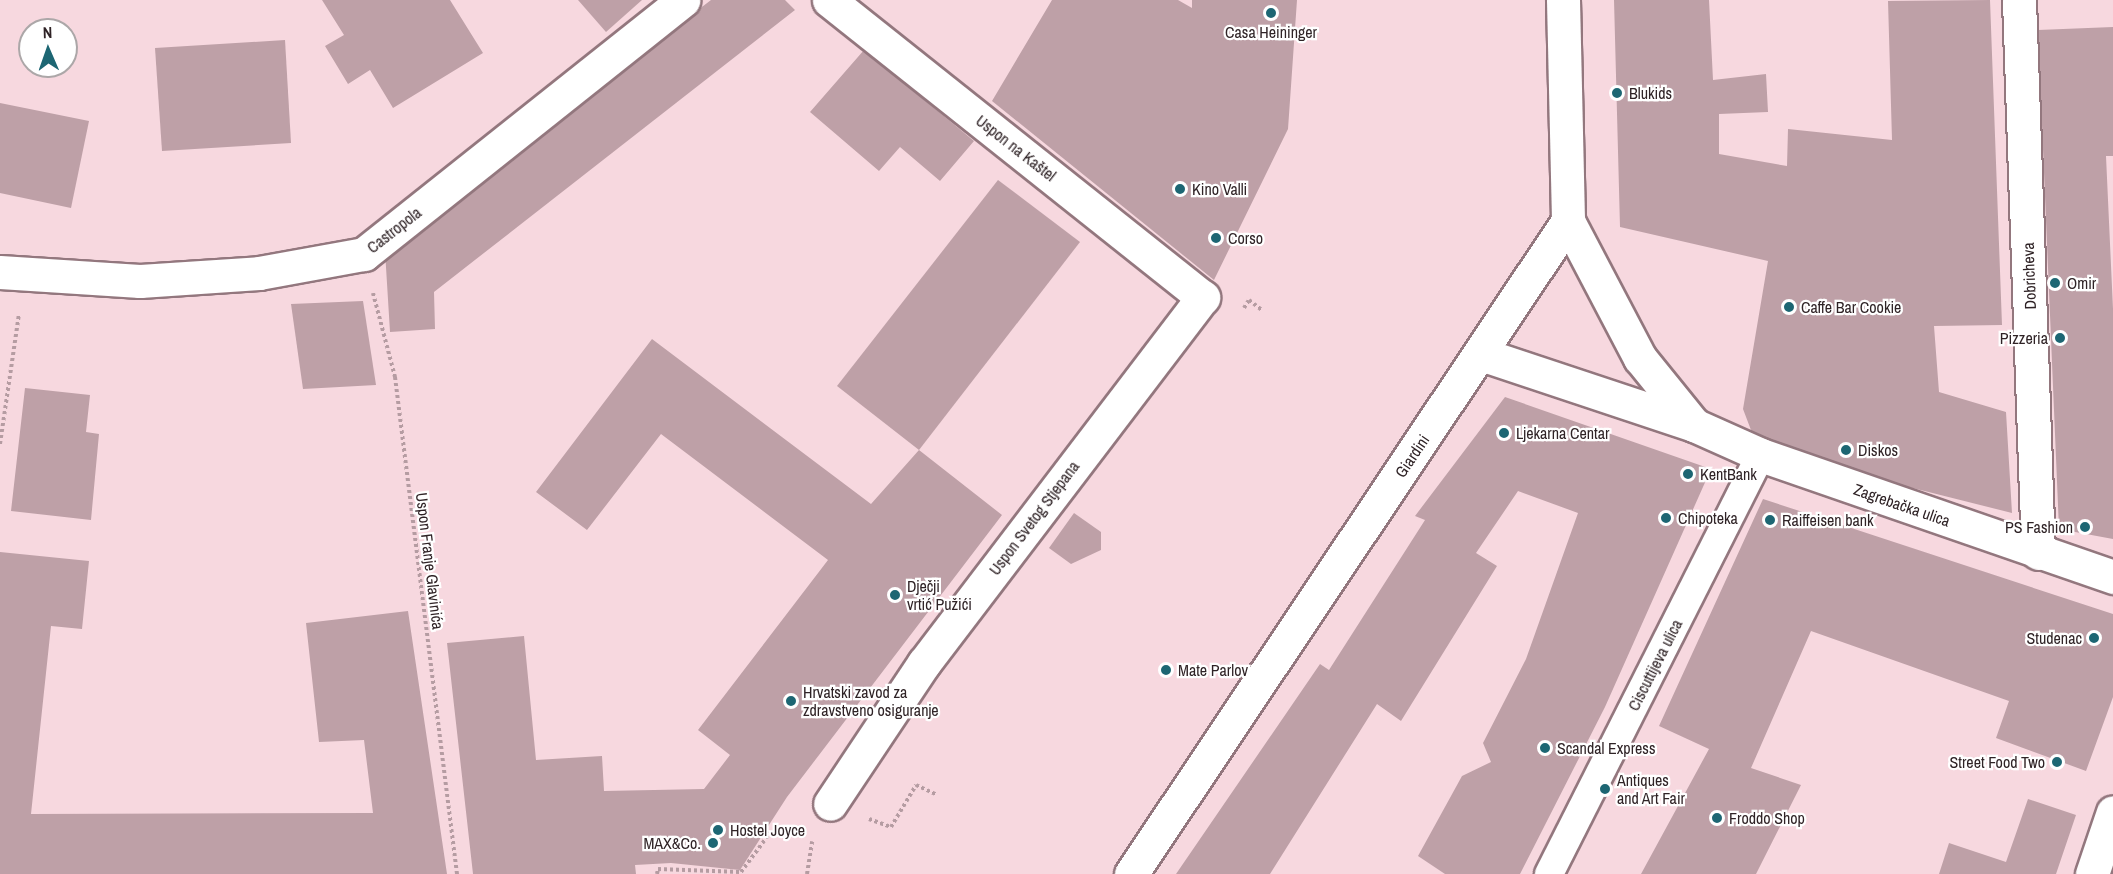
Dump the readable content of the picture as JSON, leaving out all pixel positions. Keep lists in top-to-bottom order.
{
  "streets": {
    "street": [
      "Uspon na Kaštel",
      "Castropola",
      "Dobricheva",
      "Giardini",
      "Zagrebačka ulica",
      "Uspon Svetog Stjepana",
      "Ciscuttijeva ulica"
    ],
    "path": ["Uspon Franje Glavinića"]
  },
  "crossings": [
    ["Uspon na Kaštel", "Uspon Svetog Stjepana"],
    ["Castropola", "Uspon Franje Glavinića"],
    ["Dobricheva", "Zagrebačka ulica"],
    ["Giardini", "Zagrebačka ulica"],
    ["Zagrebačka ulica", "Ciscuttijeva ulica"]
  ],
  "places": [
    "Casa Heininger",
    "Blukids",
    "Kino Valli",
    "Corso",
    "Omir",
    "Caffe Bar Cookie",
    "Pizzeria",
    "Ljekarna Centar",
    "Diskos",
    "KentBank",
    "Chipoteka",
    "Raiffeisen bank",
    "PS Fashion",
    "Dječji vrtić Pužići",
    "Studenac",
    "Mate Parlov",
    "Hrvatski zavod za zdravstveno osiguranje",
    "Scandal Express",
    "Street Food Two",
    "Antiques and Art Fair",
    "Froddo Shop",
    "Hostel Joyce",
    "MAX&Co."
  ],
  "north": "top"
}
